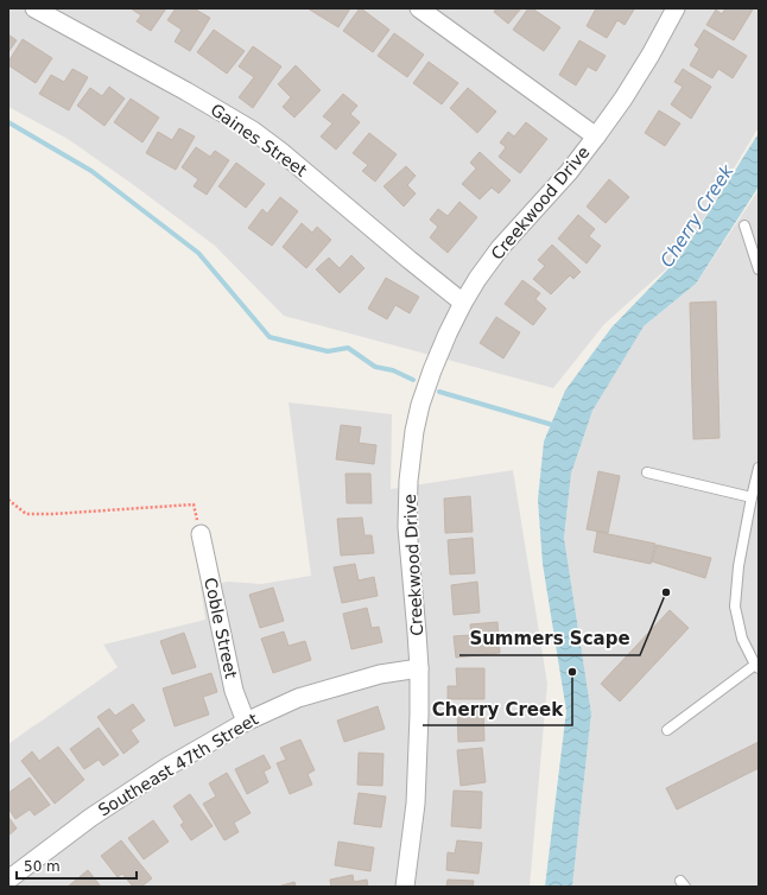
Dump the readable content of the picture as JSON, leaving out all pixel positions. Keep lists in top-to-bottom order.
{
  "streets": {
    "street": [
      "Gaines Street",
      "Creekwood Drive",
      "Coble Street",
      "Southeast 47th Street"
    ]
  },
  "crossings": [
    ["Gaines Street", "Creekwood Drive"],
    ["Creekwood Drive", "Southeast 47th Street"],
    ["Coble Street", "Southeast 47th Street"]
  ],
  "water": ["Cherry Creek"],
  "places": ["Summers Scape", "Cherry Creek"],
  "scale_bar": "50 m"
}
